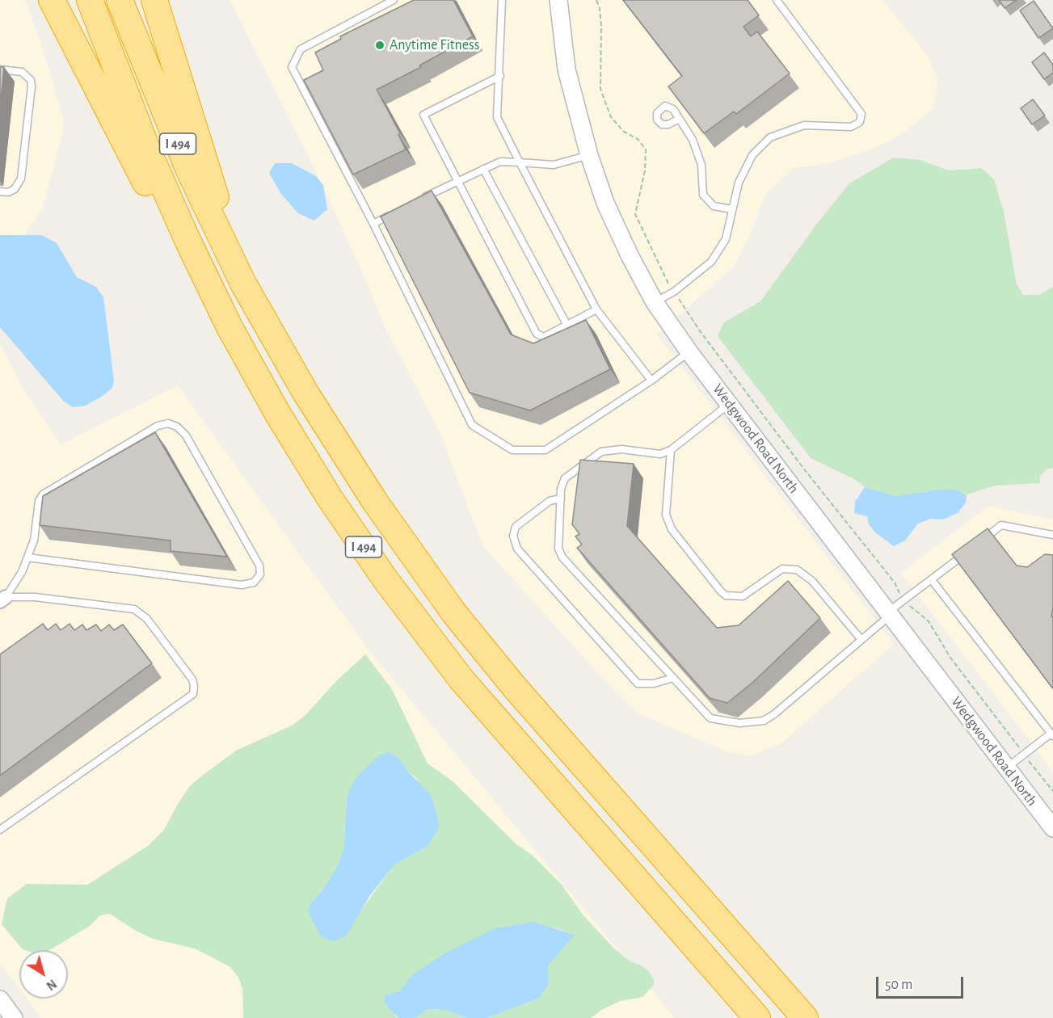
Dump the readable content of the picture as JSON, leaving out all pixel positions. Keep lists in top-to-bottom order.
{
  "streets": {
    "highway": ["I 494"],
    "street": ["Wedgwood Road North"]
  },
  "places": ["Anytime Fitness"],
  "scale_bar": "50 m",
  "north": "bottom right"
}
